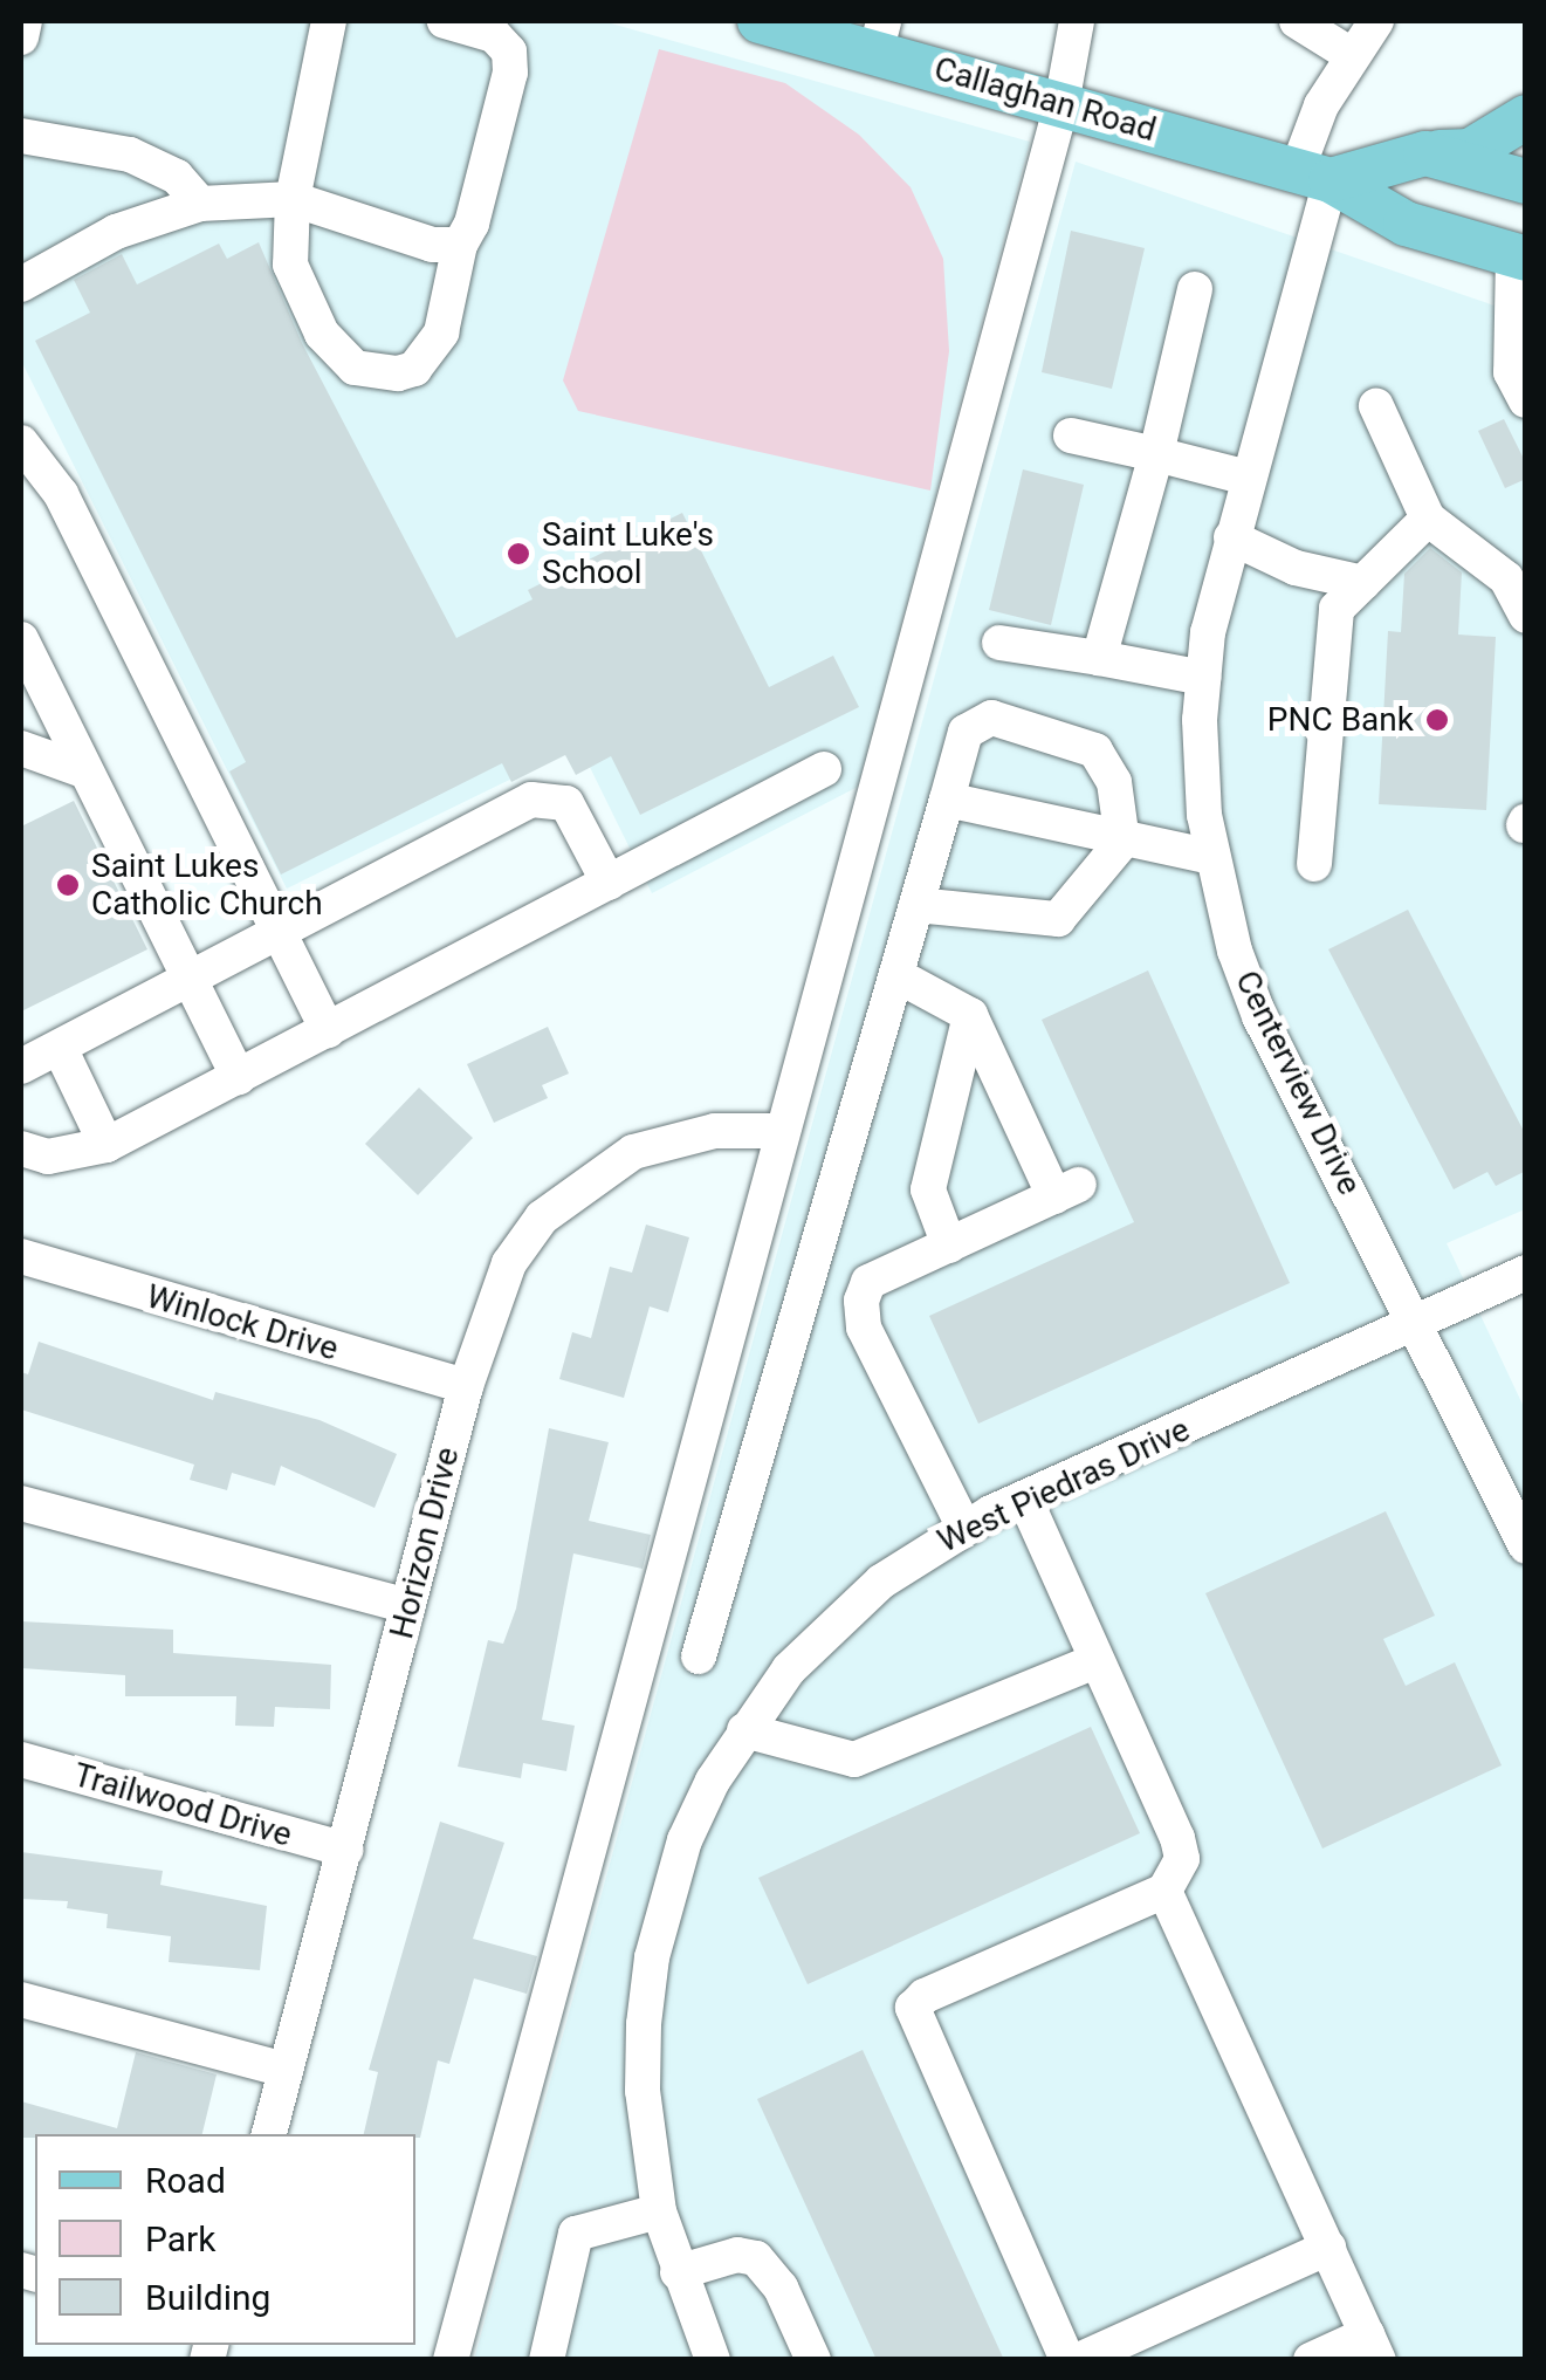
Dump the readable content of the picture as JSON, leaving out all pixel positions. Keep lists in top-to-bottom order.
{
  "streets": {
    "main road": ["Callaghan Road"],
    "street": [
      "Centerview Drive",
      "Winlock Drive",
      "West Piedras Drive",
      "Horizon Drive",
      "Trailwood Drive"
    ]
  },
  "crossings": [
    ["Callaghan Road", "Centerview Drive"],
    ["Centerview Drive", "West Piedras Drive"],
    ["Winlock Drive", "Horizon Drive"],
    ["Horizon Drive", "Trailwood Drive"]
  ],
  "places": ["Saint Luke's School", "PNC Bank", "Saint Lukes Catholic Church"],
  "legend": ["Road", "Park", "Building"]
}
